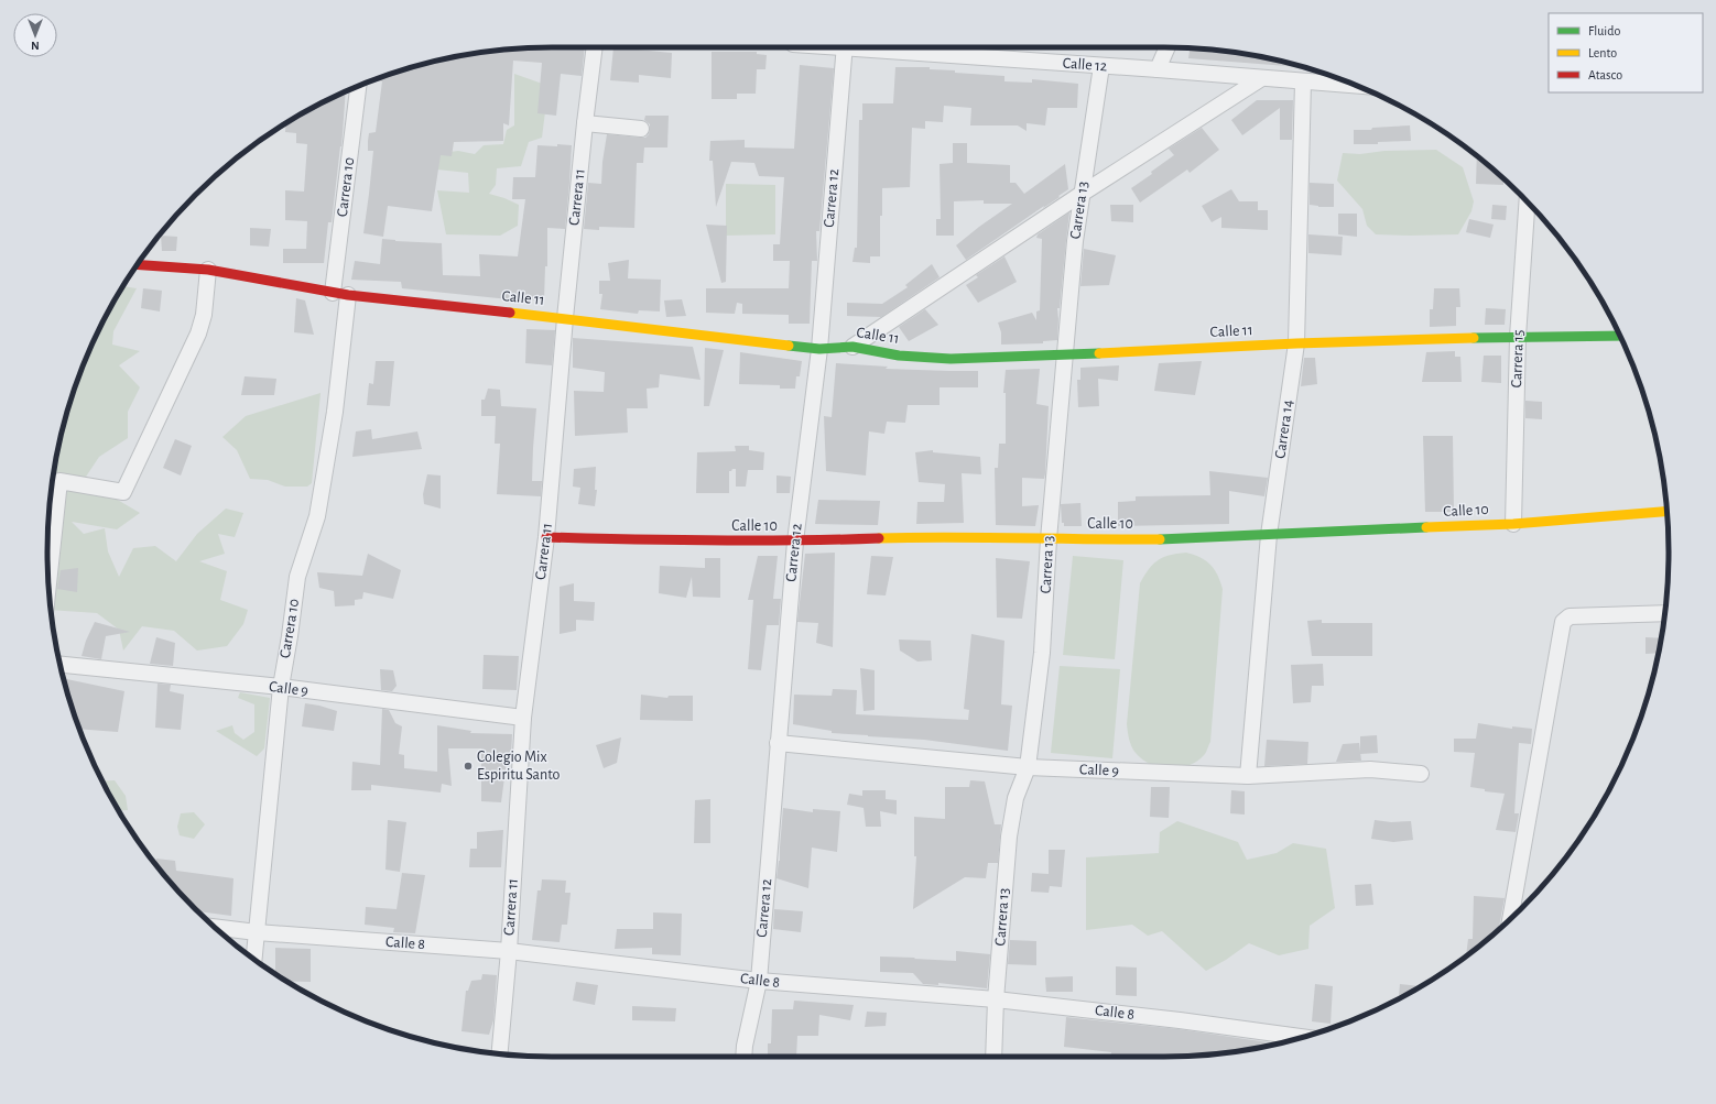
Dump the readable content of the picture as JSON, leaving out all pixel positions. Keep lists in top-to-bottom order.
{
  "streets": {
    "street": [
      "Calle 12",
      "Carrera 10",
      "Carrera 11",
      "Carrera 12",
      "Carrera 13",
      "Calle 11",
      "Carrera 15",
      "Carrera 14",
      "Calle 10",
      "Calle 9",
      "Calle 8"
    ]
  },
  "crossings": [
    ["Calle 12", "Carrera 13"],
    ["Calle 12", "Carrera 14"],
    ["Carrera 10", "Calle 11"],
    ["Carrera 10", "Calle 9"],
    ["Carrera 10", "Calle 8"],
    ["Carrera 11", "Calle 11"],
    ["Carrera 11", "Calle 10"],
    ["Carrera 11", "Calle 9"],
    ["Carrera 11", "Calle 8"],
    ["Carrera 12", "Calle 11"],
    ["Carrera 12", "Calle 10"],
    ["Carrera 12", "Calle 9"],
    ["Carrera 12", "Calle 8"],
    ["Carrera 13", "Calle 11"],
    ["Carrera 13", "Calle 10"],
    ["Carrera 13", "Calle 9"],
    ["Carrera 13", "Calle 8"],
    ["Calle 11", "Carrera 15"],
    ["Calle 11", "Carrera 14"],
    ["Carrera 15", "Calle 10"],
    ["Carrera 14", "Calle 10"],
    ["Carrera 14", "Calle 9"]
  ],
  "places": ["Colegio Mix Espiritu Santo"],
  "legend": ["Fluido", "Lento", "Atasco"],
  "north": "bottom"
}
